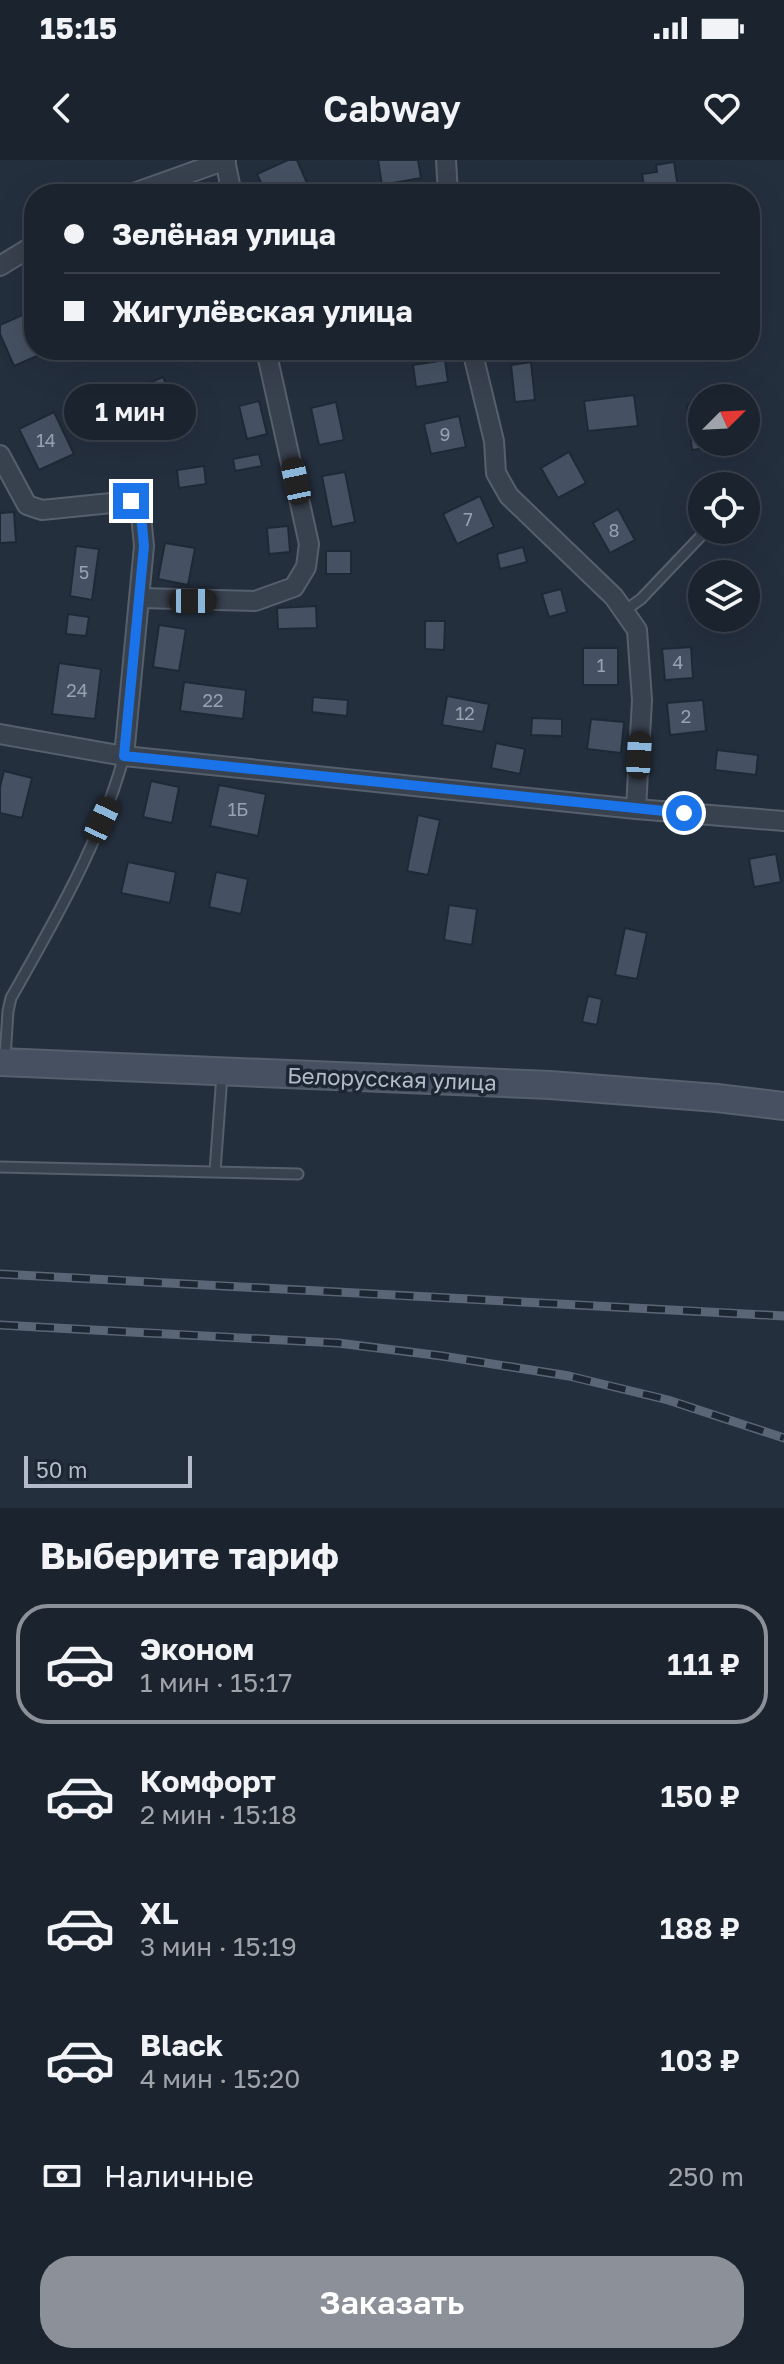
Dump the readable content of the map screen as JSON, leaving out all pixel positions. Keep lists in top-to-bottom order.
{
  "streets": {
    "main road": ["Белорусская улица"]
  },
  "house_numbers": [
    "9",
    "14",
    "7",
    "8",
    "5",
    "4",
    "1",
    "24",
    "22",
    "12",
    "2",
    "1Б"
  ],
  "scale_bar": "50 m",
  "north": "top right",
  "page": {
    "status": "15:15",
    "header": "Cabway",
    "banner": ["Зелёная улица", "Жигулёвская улица"],
    "bubble": "1 мин",
    "scale": "50 m",
    "heading": "Выберите тариф",
    "list": [
      {
        "name": "Эконом",
        "note": "1 мин · 15:17",
        "value": "111 ₽"
      },
      {
        "name": "Комфорт",
        "note": "2 мин · 15:18",
        "value": "150 ₽"
      },
      {
        "name": "XL",
        "note": "3 мин · 15:19",
        "value": "188 ₽"
      },
      {
        "name": "Black",
        "note": "4 мин · 15:20",
        "value": "103 ₽"
      }
    ],
    "pay": ["Наличные", "250 m"],
    "buttons": "Заказать"
  }
}
